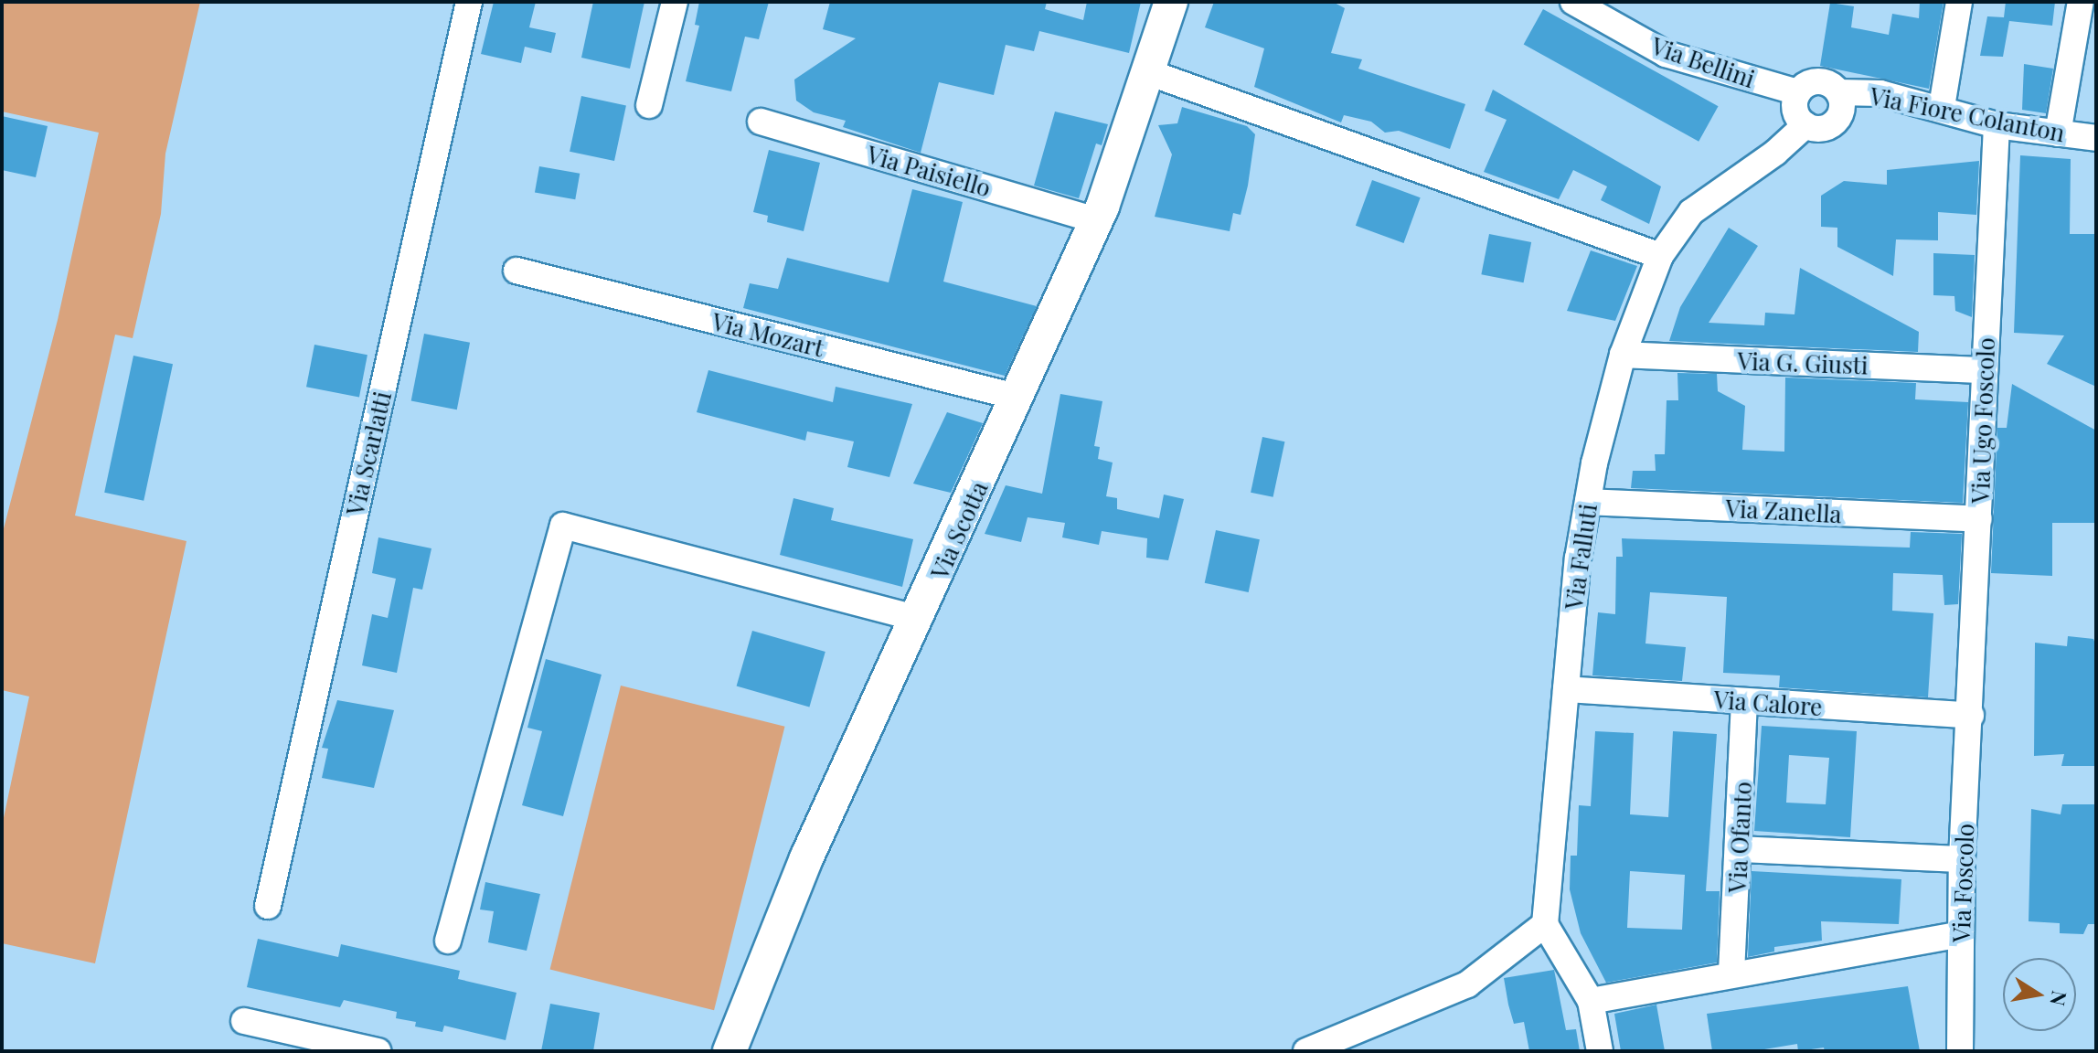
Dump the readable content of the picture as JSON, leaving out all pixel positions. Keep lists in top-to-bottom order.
{
  "streets": {
    "street": [
      "Via Bellini",
      "Via Fiore Colanton",
      "Via Paisiello",
      "Via Mozart",
      "Via G. Giusti",
      "Via Ugo Foscolo",
      "Via Scarlatti",
      "Via Zanella",
      "Via Scotta",
      "Via Falluti",
      "Via Calore",
      "Via Ofanto",
      "Via Foscolo"
    ]
  },
  "crossings": [
    ["Via Bellini", "Via Fiore Colanton"],
    ["Via Bellini", "Via Falluti"],
    ["Via Fiore Colanton", "Via Ugo Foscolo"],
    ["Via Fiore Colanton", "Via Falluti"],
    ["Via Paisiello", "Via Scotta"],
    ["Via Mozart", "Via Scotta"],
    ["Via G. Giusti", "Via Ugo Foscolo"],
    ["Via G. Giusti", "Via Falluti"],
    ["Via Ugo Foscolo", "Via Zanella"],
    ["Via Ugo Foscolo", "Via Calore"],
    ["Via Ugo Foscolo", "Via Foscolo"],
    ["Via Zanella", "Via Falluti"],
    ["Via Falluti", "Via Calore"],
    ["Via Calore", "Via Ofanto"],
    ["Via Calore", "Via Foscolo"]
  ],
  "north": "right"
}
